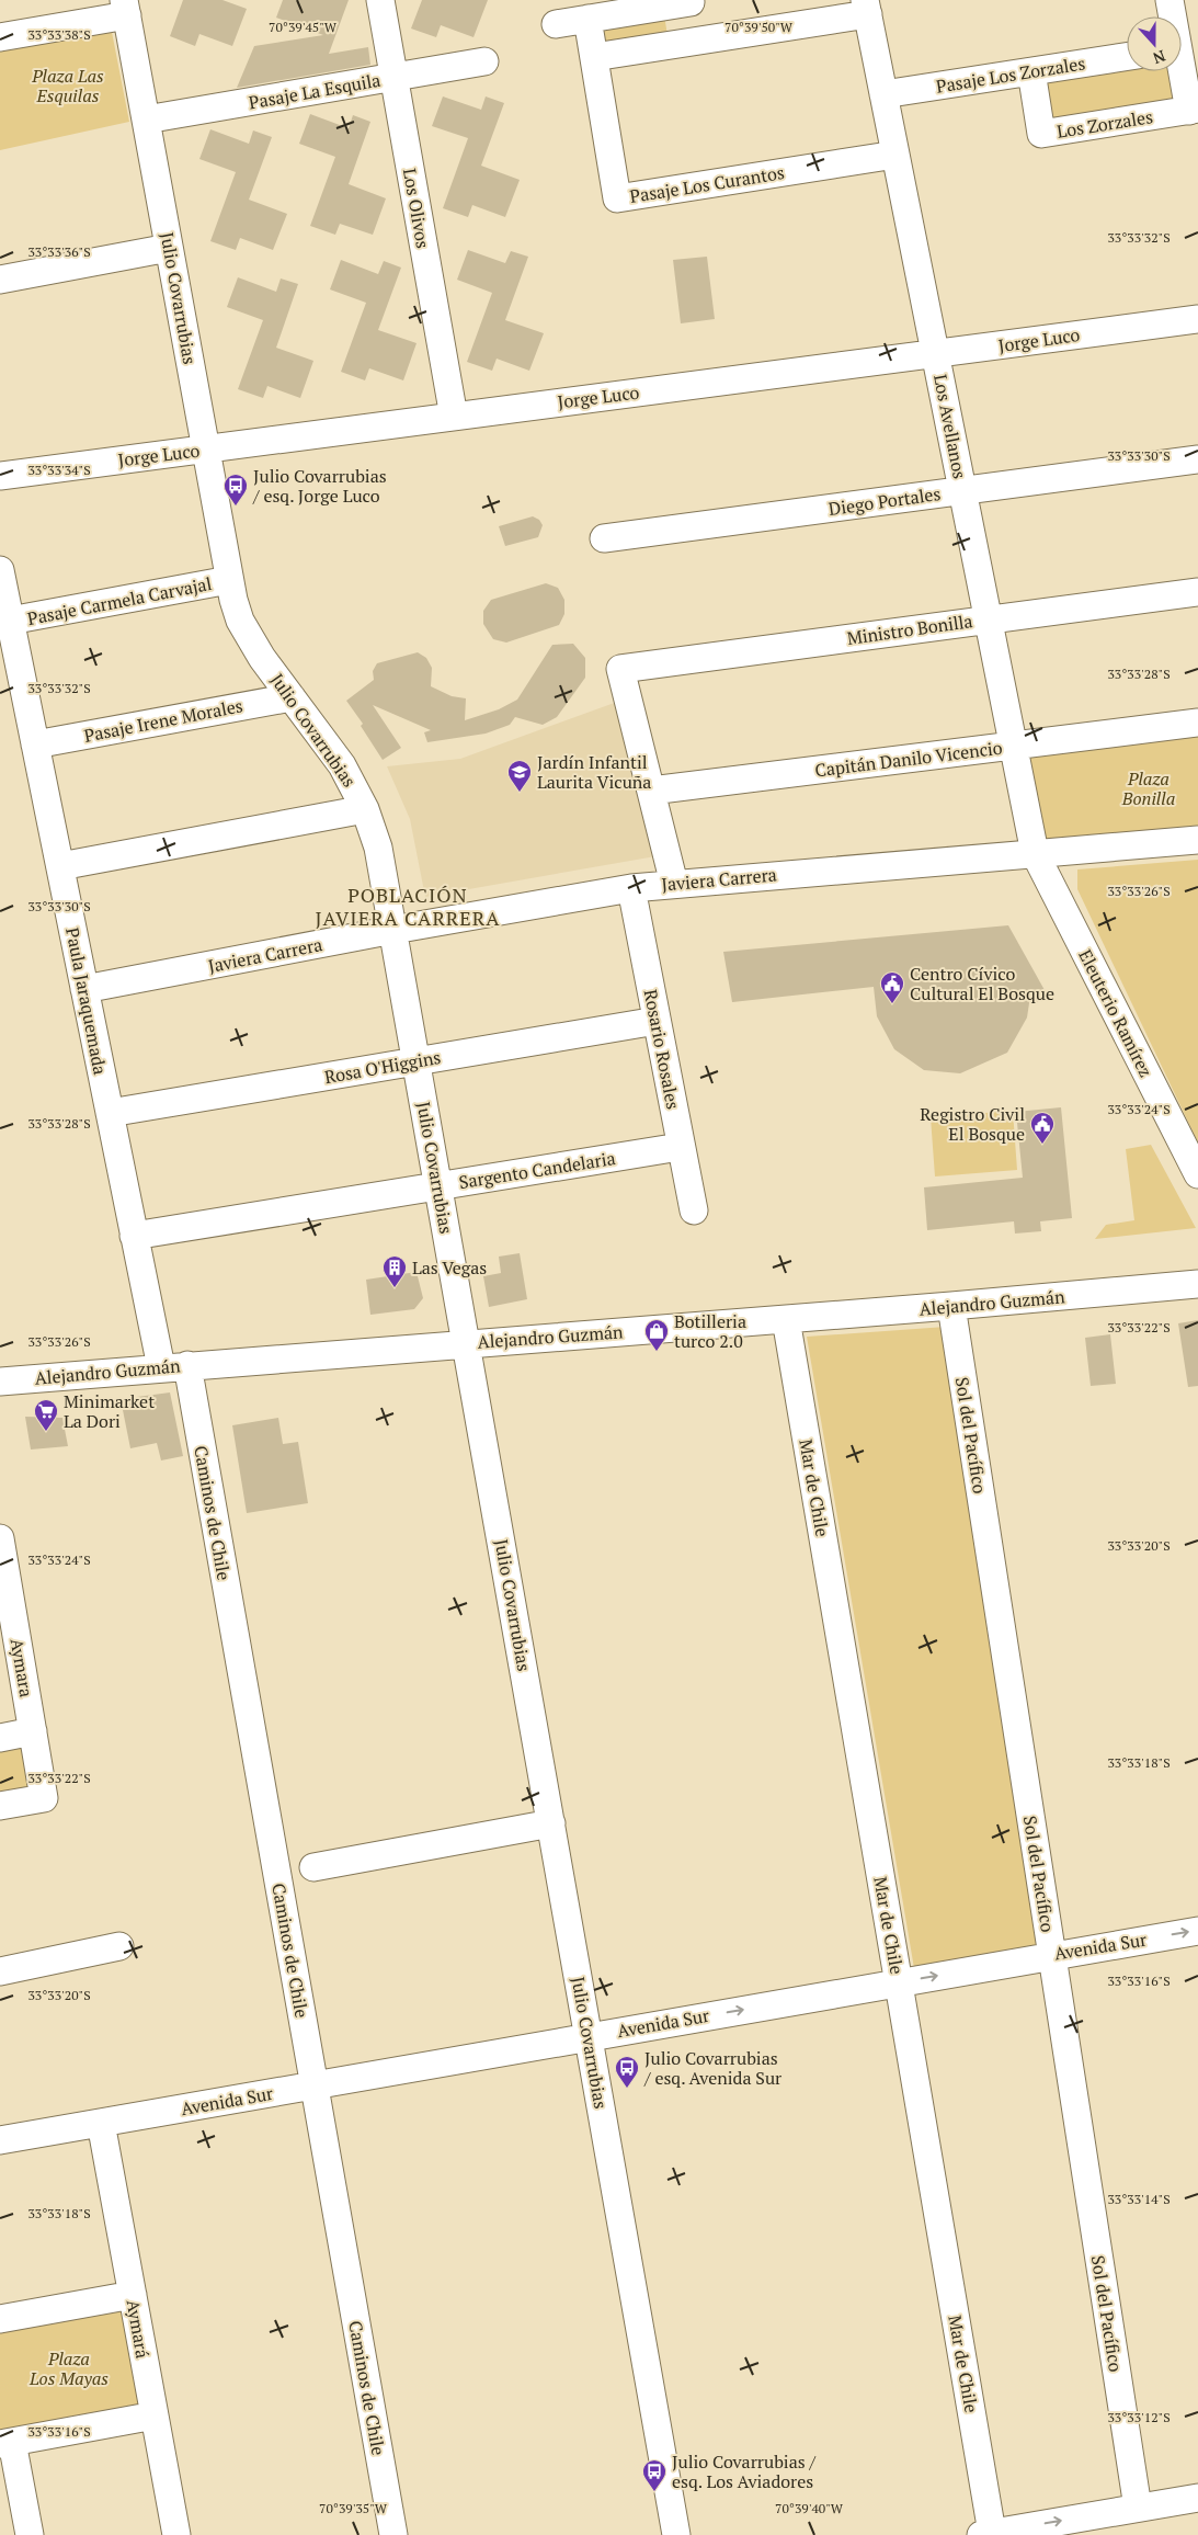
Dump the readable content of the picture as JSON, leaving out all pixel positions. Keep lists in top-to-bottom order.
{
  "streets": {
    "street": [
      "Pasaje Los Zorzales",
      "Pasaje La Esquila",
      "Los Zorzales",
      "Pasaje Los Curantos",
      "Los Olivos",
      "Julio Covarrubias",
      "Jorge Luco",
      "Los Avellanos",
      "Diego Portales",
      "Pasaje Carmela Carvajal",
      "Ministro Bonilla",
      "Pasaje Irene Morales",
      "Capitán Danilo Vicencio",
      "Javiera Carrera",
      "Paula Jaraquemada",
      "Eleuterio Ramírez",
      "Rosario Rosales",
      "Rosa O'Higgins",
      "Sargento Candelaria",
      "Alejandro Guzmán",
      "Sol del Pacífico",
      "Mar de Chile",
      "Caminos de Chile",
      "Aymara",
      "Avenida Sur",
      "Aymará"
    ]
  },
  "crossings": [
    ["Pasaje Los Zorzales", "Los Zorzales"],
    ["Pasaje Los Zorzales", "Los Avellanos"],
    ["Pasaje La Esquila", "Los Olivos"],
    ["Pasaje La Esquila", "Julio Covarrubias"],
    ["Pasaje Los Curantos", "Los Avellanos"],
    ["Los Olivos", "Jorge Luco"],
    ["Julio Covarrubias", "Jorge Luco"],
    ["Julio Covarrubias", "Pasaje Carmela Carvajal"],
    ["Julio Covarrubias", "Pasaje Irene Morales"],
    ["Julio Covarrubias", "Javiera Carrera"],
    ["Julio Covarrubias", "Rosa O'Higgins"],
    ["Julio Covarrubias", "Sargento Candelaria"],
    ["Julio Covarrubias", "Alejandro Guzmán"],
    ["Julio Covarrubias", "Avenida Sur"],
    ["Jorge Luco", "Los Avellanos"],
    ["Los Avellanos", "Diego Portales"],
    ["Los Avellanos", "Ministro Bonilla"],
    ["Los Avellanos", "Capitán Danilo Vicencio"],
    ["Los Avellanos", "Javiera Carrera"],
    ["Los Avellanos", "Eleuterio Ramírez"],
    ["Pasaje Carmela Carvajal", "Paula Jaraquemada"],
    ["Ministro Bonilla", "Capitán Danilo Vicencio"],
    ["Pasaje Irene Morales", "Paula Jaraquemada"],
    ["Javiera Carrera", "Paula Jaraquemada"],
    ["Javiera Carrera", "Eleuterio Ramírez"],
    ["Javiera Carrera", "Rosario Rosales"],
    ["Paula Jaraquemada", "Rosa O'Higgins"],
    ["Paula Jaraquemada", "Sargento Candelaria"],
    ["Paula Jaraquemada", "Alejandro Guzmán"],
    ["Paula Jaraquemada", "Caminos de Chile"],
    ["Rosario Rosales", "Rosa O'Higgins"],
    ["Rosario Rosales", "Sargento Candelaria"],
    ["Alejandro Guzmán", "Sol del Pacífico"],
    ["Alejandro Guzmán", "Mar de Chile"],
    ["Alejandro Guzmán", "Caminos de Chile"],
    ["Sol del Pacífico", "Avenida Sur"],
    ["Mar de Chile", "Avenida Sur"],
    ["Caminos de Chile", "Avenida Sur"],
    ["Avenida Sur", "Aymará"]
  ],
  "one_way": ["Avenida Sur"],
  "districts": ["POBLACIÓN JAVIERA CARRERA"],
  "parks": ["Plaza Las Esquilas", "Plaza Bonilla", "Plaza Los Mayas"],
  "places": {
    "bus stop": ["Julio Covarrubias / esq. Jorge Luco", "Julio Covarrubias / esq. Avenida Sur", "Julio Covarrubias / esq. Los Aviadores"],
    "school or university": ["Jardín Infantil Laurita Vicuña"],
    "public building": ["Centro Cívico Cultural El Bosque", "Registro Civil El Bosque"],
    "building": ["Las Vegas"],
    "shop": ["Botilleria turco 2.0"],
    "supermarket": ["Minimarket La Dori"]
  },
  "north": "bottom",
  "coordinates": [
    "70°39'45\"W",
    "70°39'50\"W",
    "33°33'38\"S",
    "33°33'32\"S",
    "33°33'36\"S",
    "33°33'30\"S",
    "33°33'34\"S",
    "33°33'28\"S",
    "33°33'26\"S",
    "33°33'24\"S",
    "33°33'22\"S",
    "33°33'20\"S",
    "33°33'18\"S",
    "33°33'16\"S",
    "33°33'14\"S",
    "33°33'12\"S",
    "70°39'35\"W",
    "70°39'40\"W"
  ]
}
